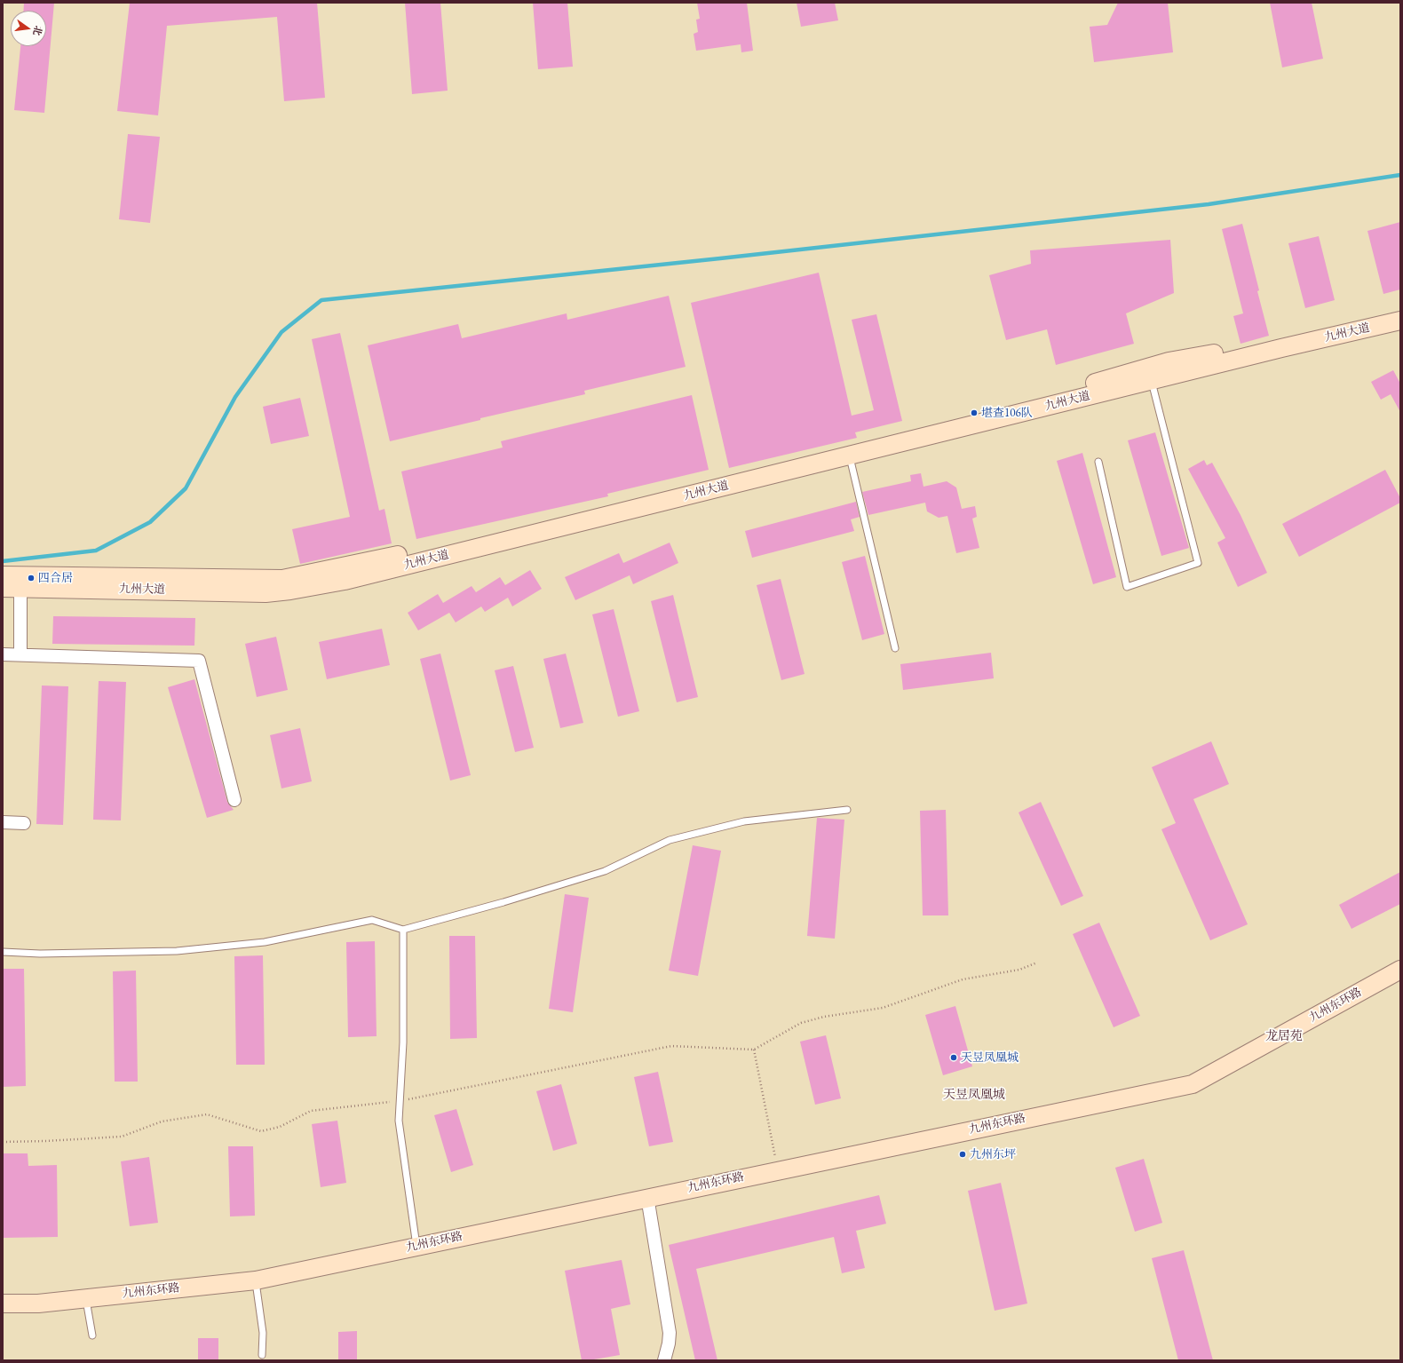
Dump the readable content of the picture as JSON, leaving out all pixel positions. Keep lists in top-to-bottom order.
{
  "streets": {
    "main road": ["九州大道", "九州东环路"]
  },
  "districts": ["龙居苑", "天昱凤凰城"],
  "places": [
    "堪查106队",
    "四合居",
    "天昱凤凰城",
    "九州东坪"
  ],
  "north": "right"
}
